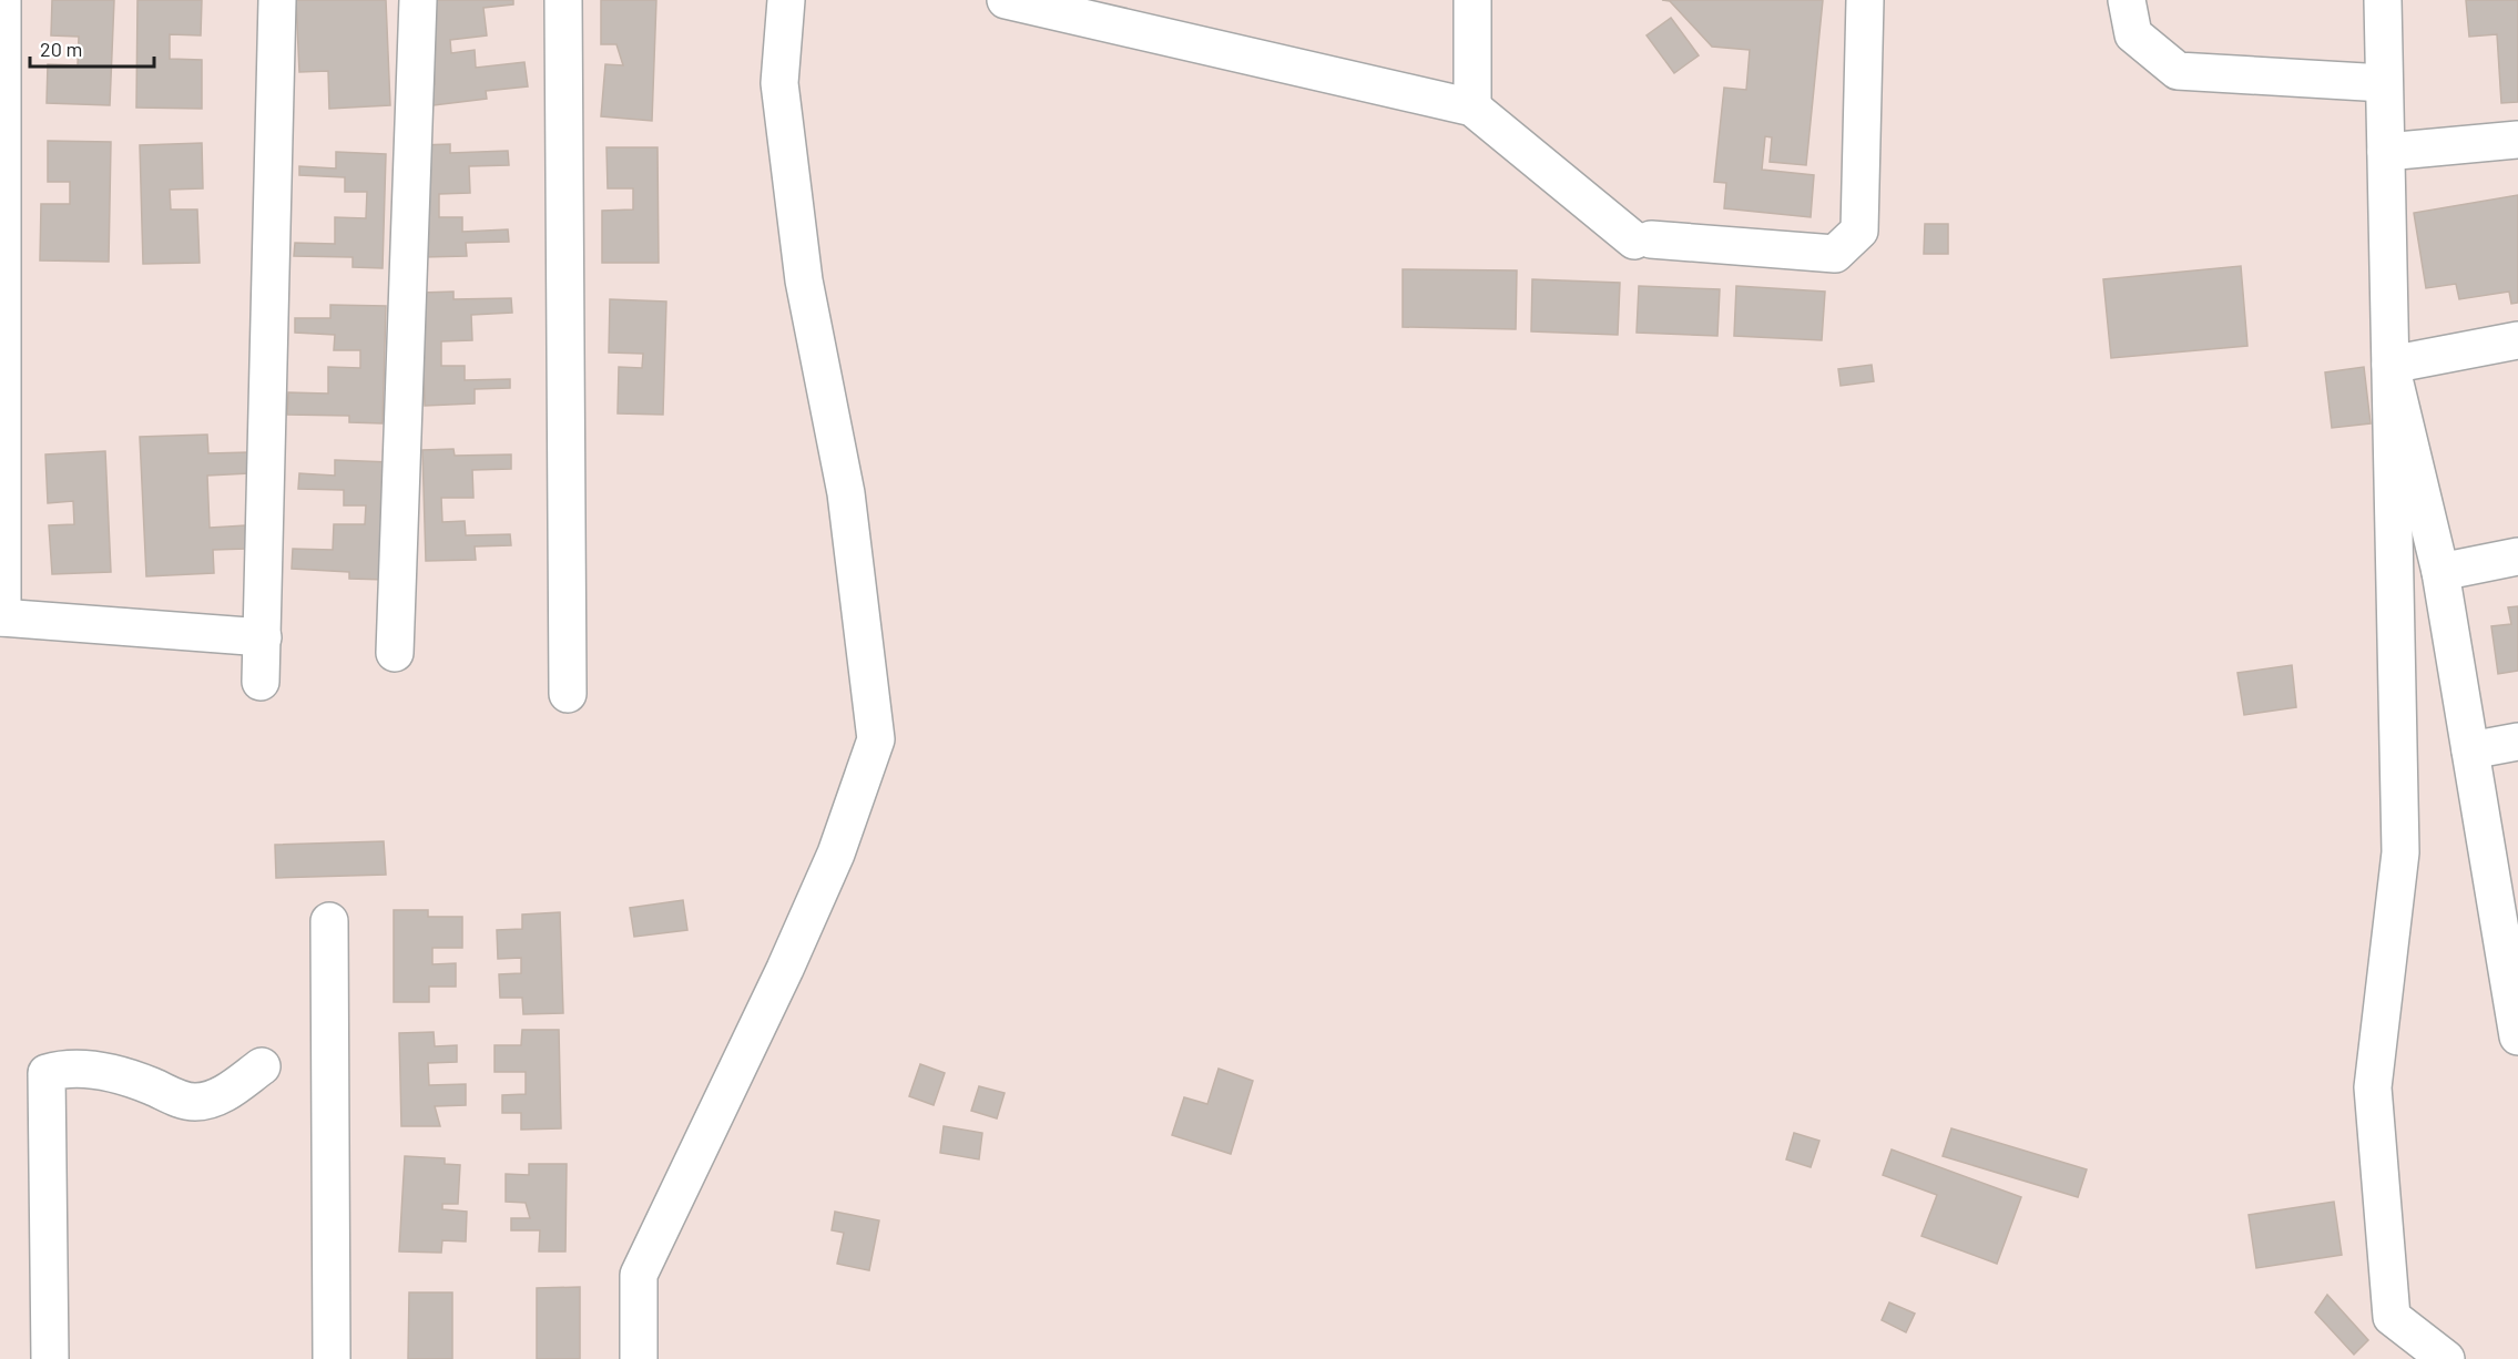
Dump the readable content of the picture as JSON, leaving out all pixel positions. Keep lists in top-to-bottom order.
{
  "scale_bar": "20 m"
}
